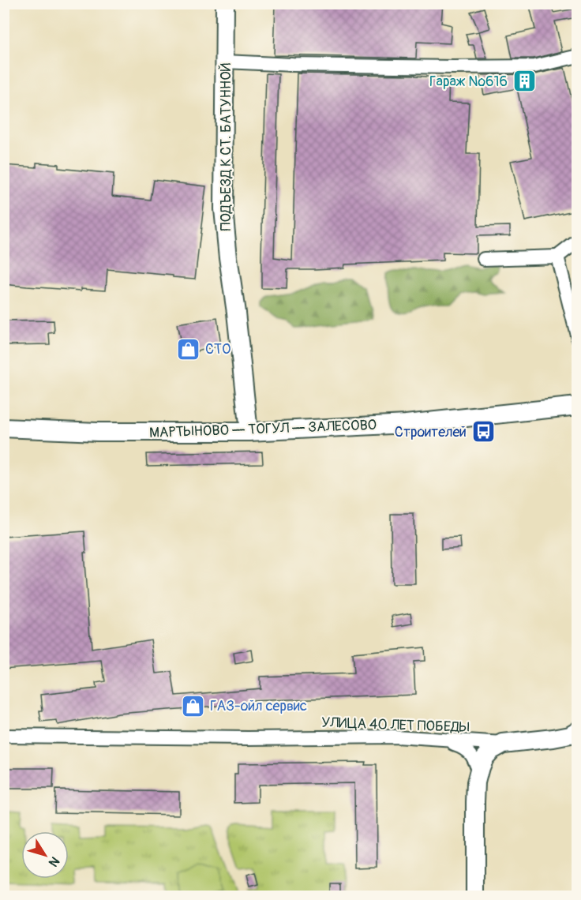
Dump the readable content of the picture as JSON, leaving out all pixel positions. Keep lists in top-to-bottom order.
{
  "streets": {
    "street": ["ПОДЪЕЗД К СТ. БАТУННОЙ", "МАРТЫНОВО — ТОГУЛ — ЗАЛЕСОВО", "УЛИЦА 40 ЛЕТ ПОБЕДЫ"]
  },
  "crossings": [
    ["ПОДЪЕЗД К СТ. БАТУННОЙ", "МАРТЫНОВО — ТОГУЛ — ЗАЛЕСОВО"]
  ],
  "places": {
    "building": ["Гараж №616"],
    "shop": ["СТО", "ГАЗ-ойл сервис"],
    "bus stop": ["Строителей"]
  },
  "north": "bottom right"
}
